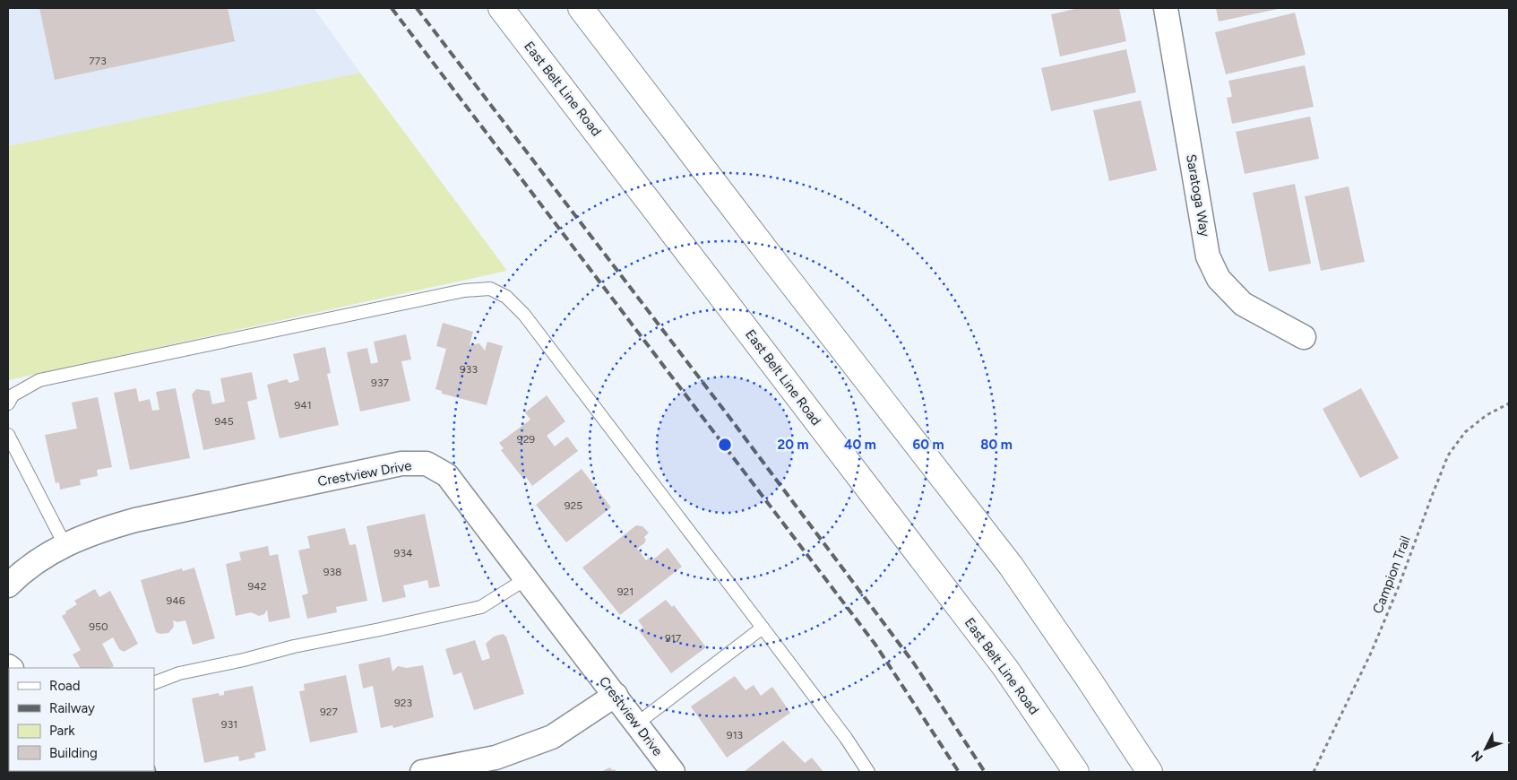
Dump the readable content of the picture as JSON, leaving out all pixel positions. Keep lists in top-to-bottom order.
{
  "streets": {
    "main road": ["East Belt Line Road"],
    "street": ["Saratoga Way", "Crestview Drive"],
    "path": ["Campion Trail"]
  },
  "house_numbers": [
    "773",
    "933",
    "937",
    "941",
    "945",
    "929",
    "925",
    "934",
    "938",
    "942",
    "921",
    "946",
    "950",
    "917",
    "923",
    "927",
    "931",
    "913"
  ],
  "legend": [
    "Road",
    "Railway",
    "Park",
    "Building"
  ],
  "north": "bottom left",
  "rings": [
    "20 m",
    "40 m",
    "60 m",
    "80 m"
  ]
}
